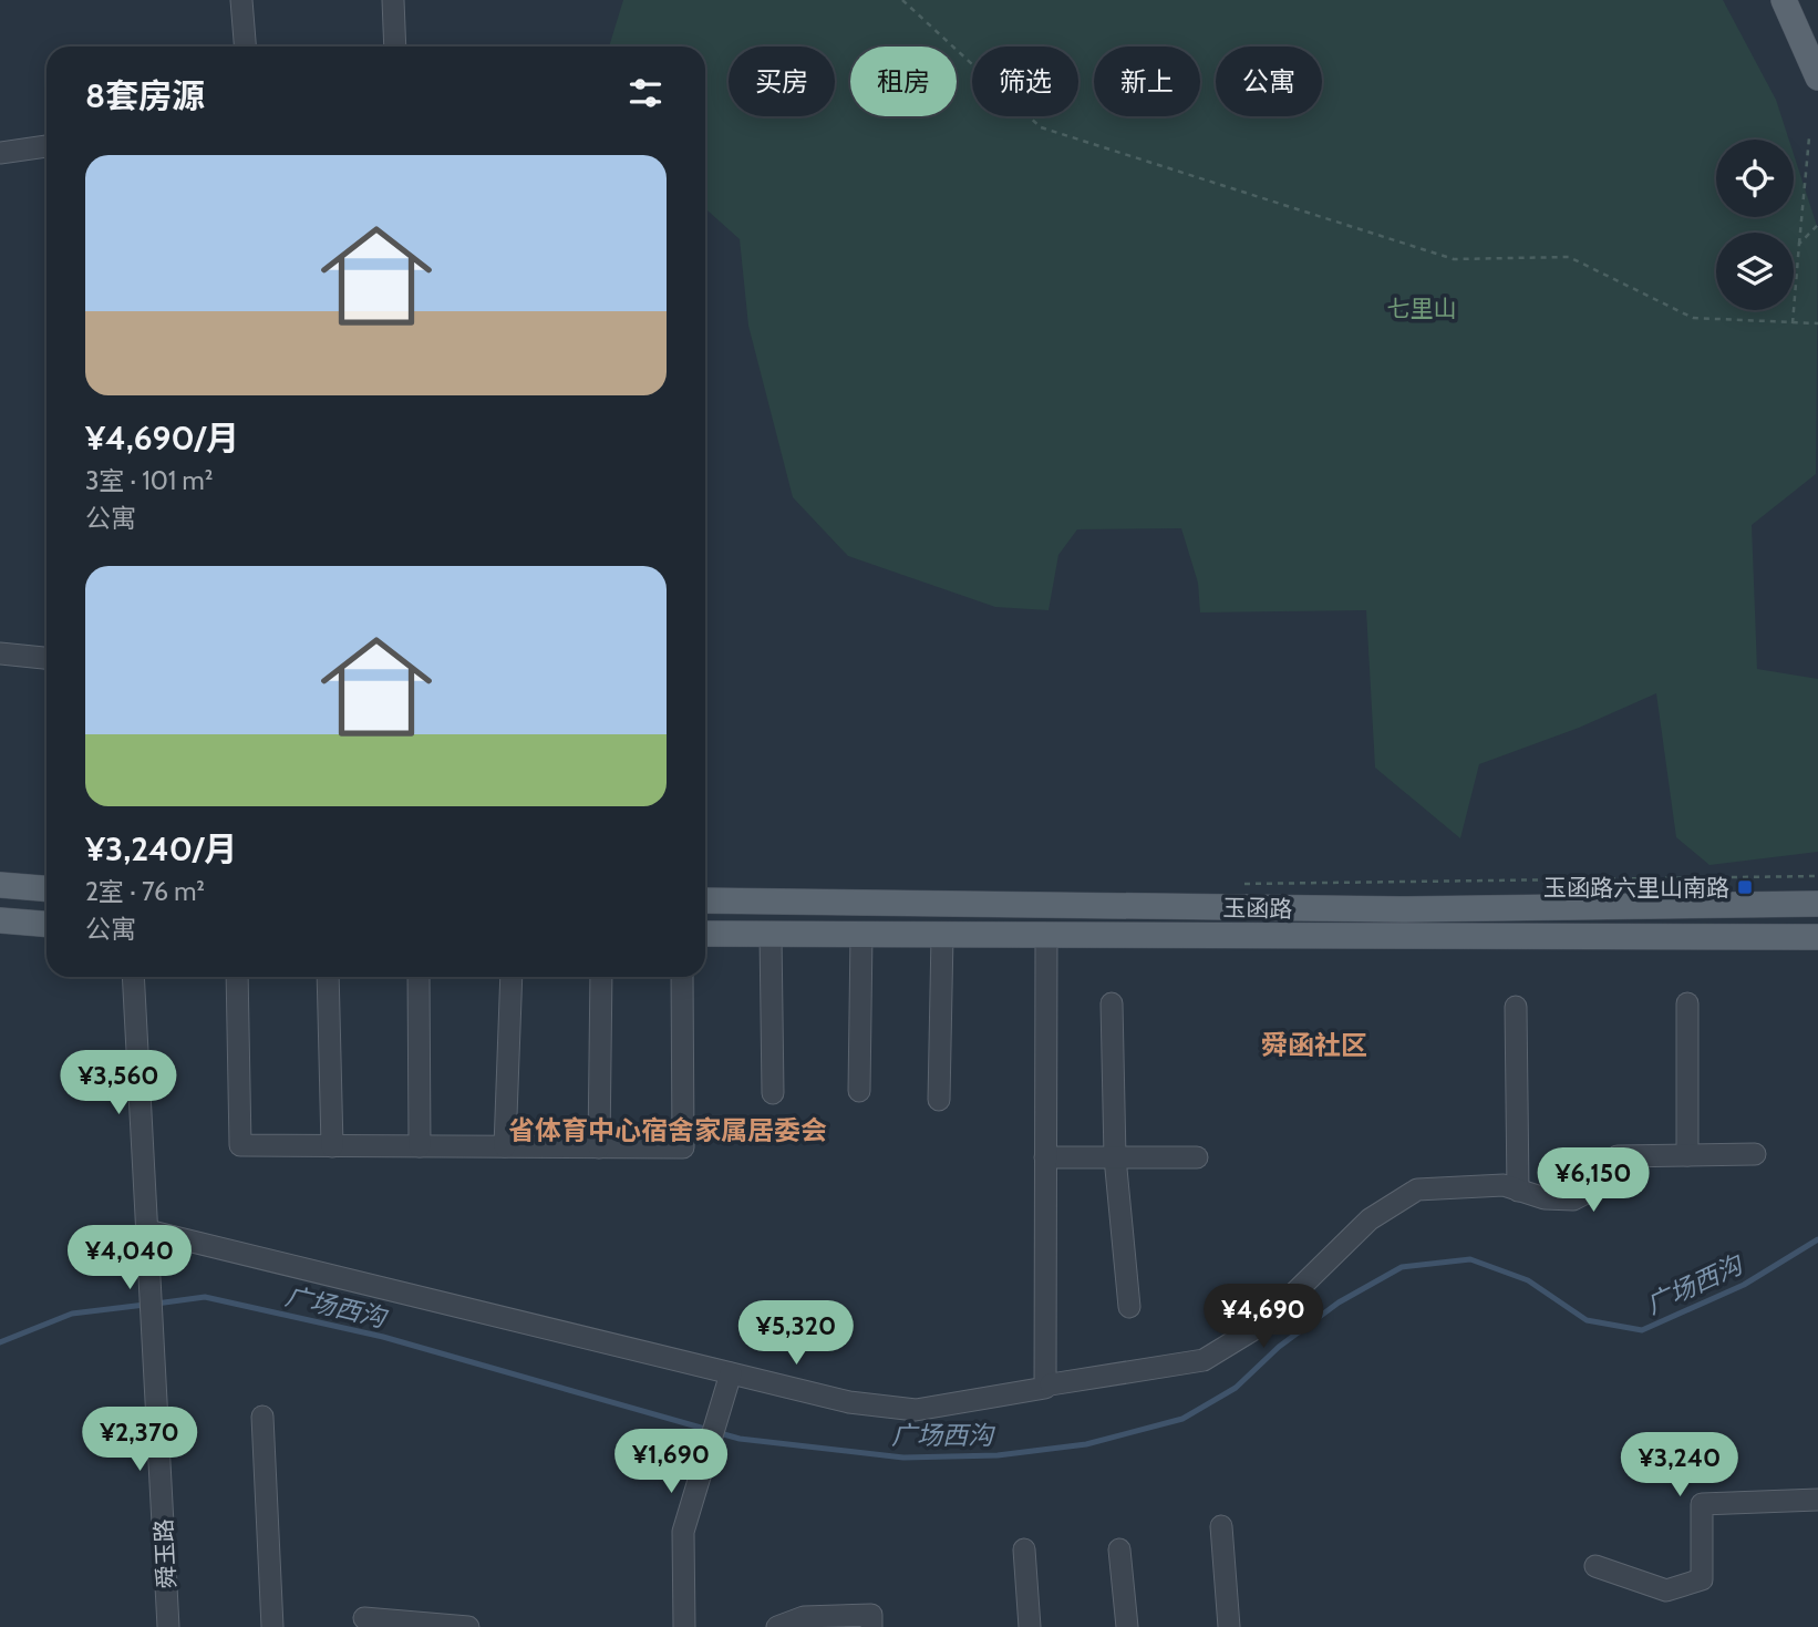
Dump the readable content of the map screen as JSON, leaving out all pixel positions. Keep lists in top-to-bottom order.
{
  "streets": {
    "main road": ["玉函路"],
    "street": ["舜玉路"]
  },
  "districts": ["舜函社区", "省体育中心宿舍家属居委会"],
  "water": ["广场西沟"],
  "parks": ["七里山"],
  "places": {
    "transit": ["玉函路六里山南路"]
  },
  "page": {
    "chip": [
      "买房",
      "租房",
      "筛选",
      "新上",
      "公寓"
    ],
    "heading": "8套房源",
    "list": [
      {
        "name": "¥4,690/月",
        "note": "3室 · 101 m² · 公寓"
      },
      {
        "name": "¥3,240/月",
        "note": "2室 · 76 m² · 公寓"
      }
    ],
    "price": [
      "¥3,560",
      "¥6,150",
      "¥4,040",
      "¥4,690",
      "¥5,320",
      "¥2,370",
      "¥1,690",
      "¥3,240"
    ]
  }
}
